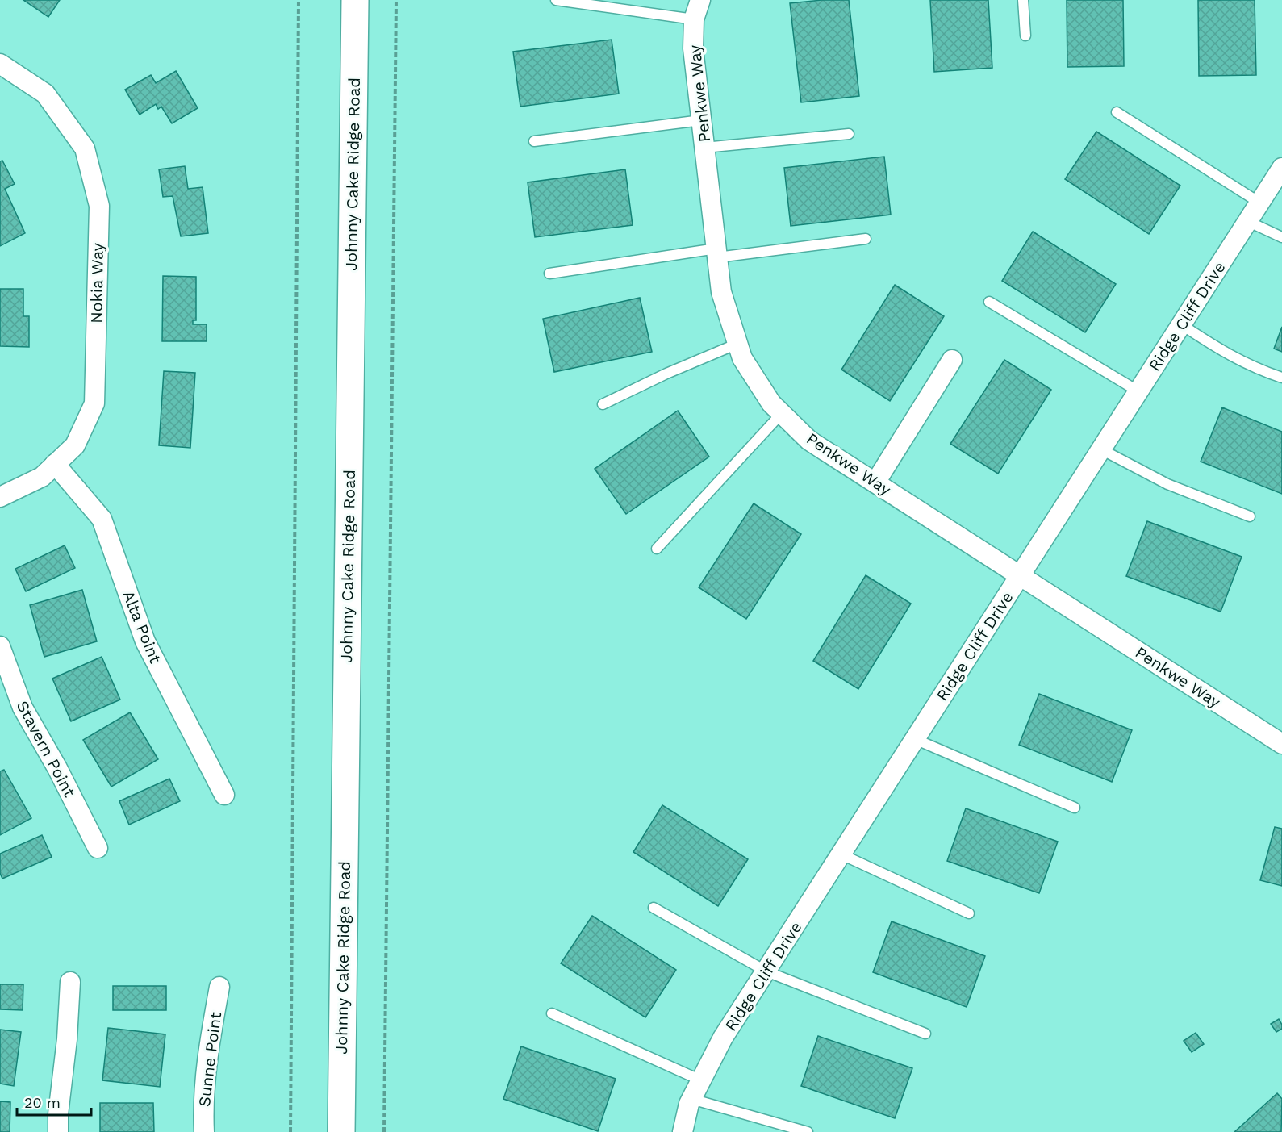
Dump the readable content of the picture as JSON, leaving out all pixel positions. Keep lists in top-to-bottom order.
{
  "streets": {
    "street": [
      "Penkwe Way",
      "Johnny Cake Ridge Road",
      "Nokia Way",
      "Ridge Cliff Drive",
      "Alta Point",
      "Stavern Point",
      "Sunne Point"
    ]
  },
  "crossings": [
    ["Penkwe Way", "Ridge Cliff Drive"],
    ["Nokia Way", "Alta Point"]
  ],
  "scale_bar": "20 m"
}
